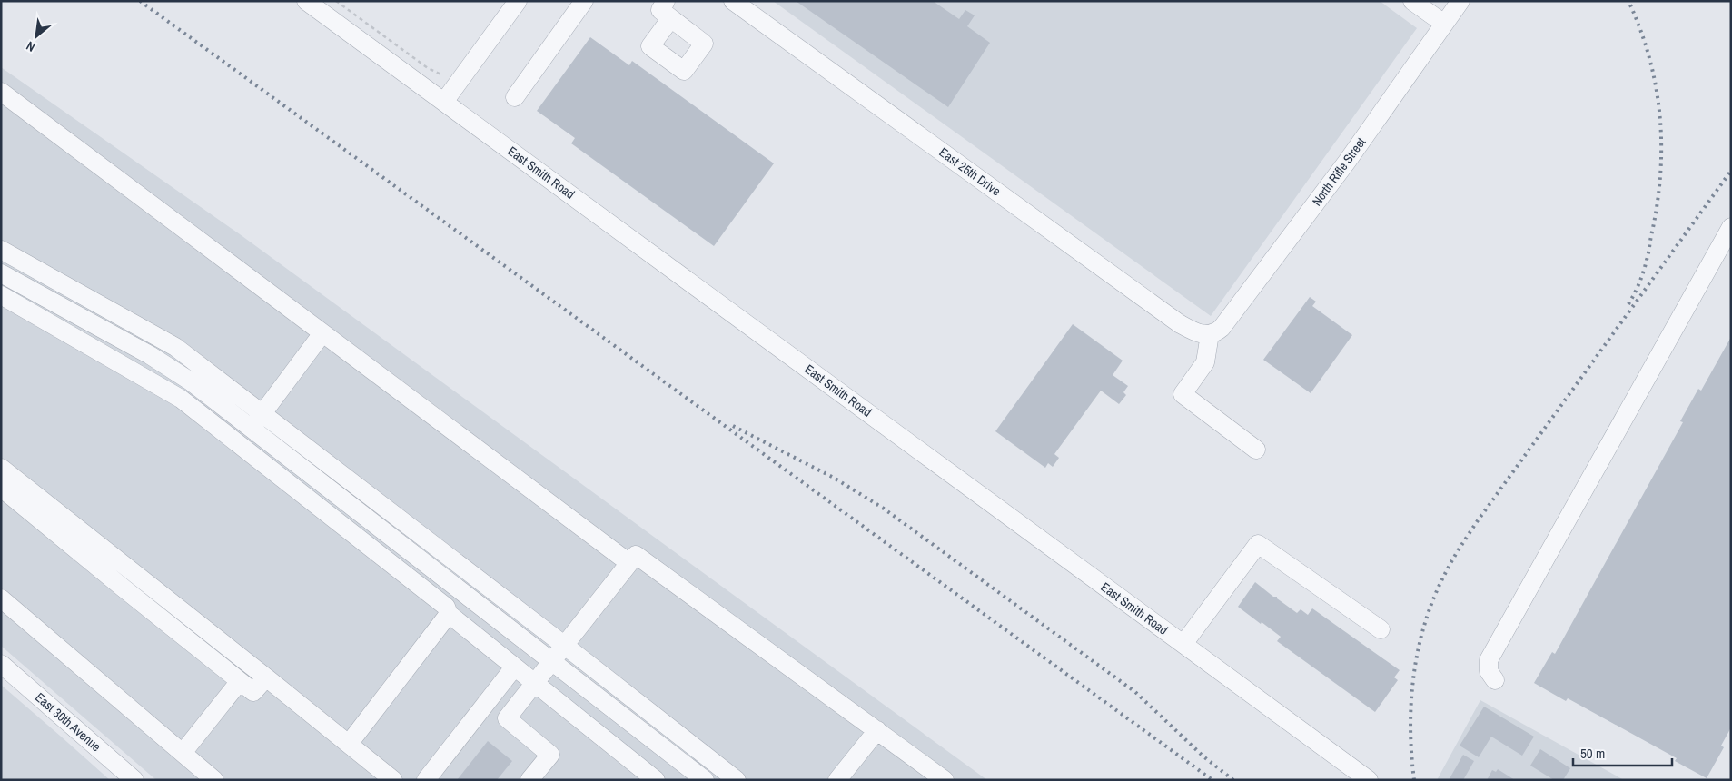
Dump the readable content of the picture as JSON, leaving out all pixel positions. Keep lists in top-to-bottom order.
{
  "streets": {
    "street": [
      "East 25th Drive",
      "North Rifle Street",
      "East Smith Road",
      "East 30th Avenue"
    ]
  },
  "crossings": [
    ["East 25th Drive", "North Rifle Street"]
  ],
  "scale_bar": "50 m",
  "north": "bottom left"
}
